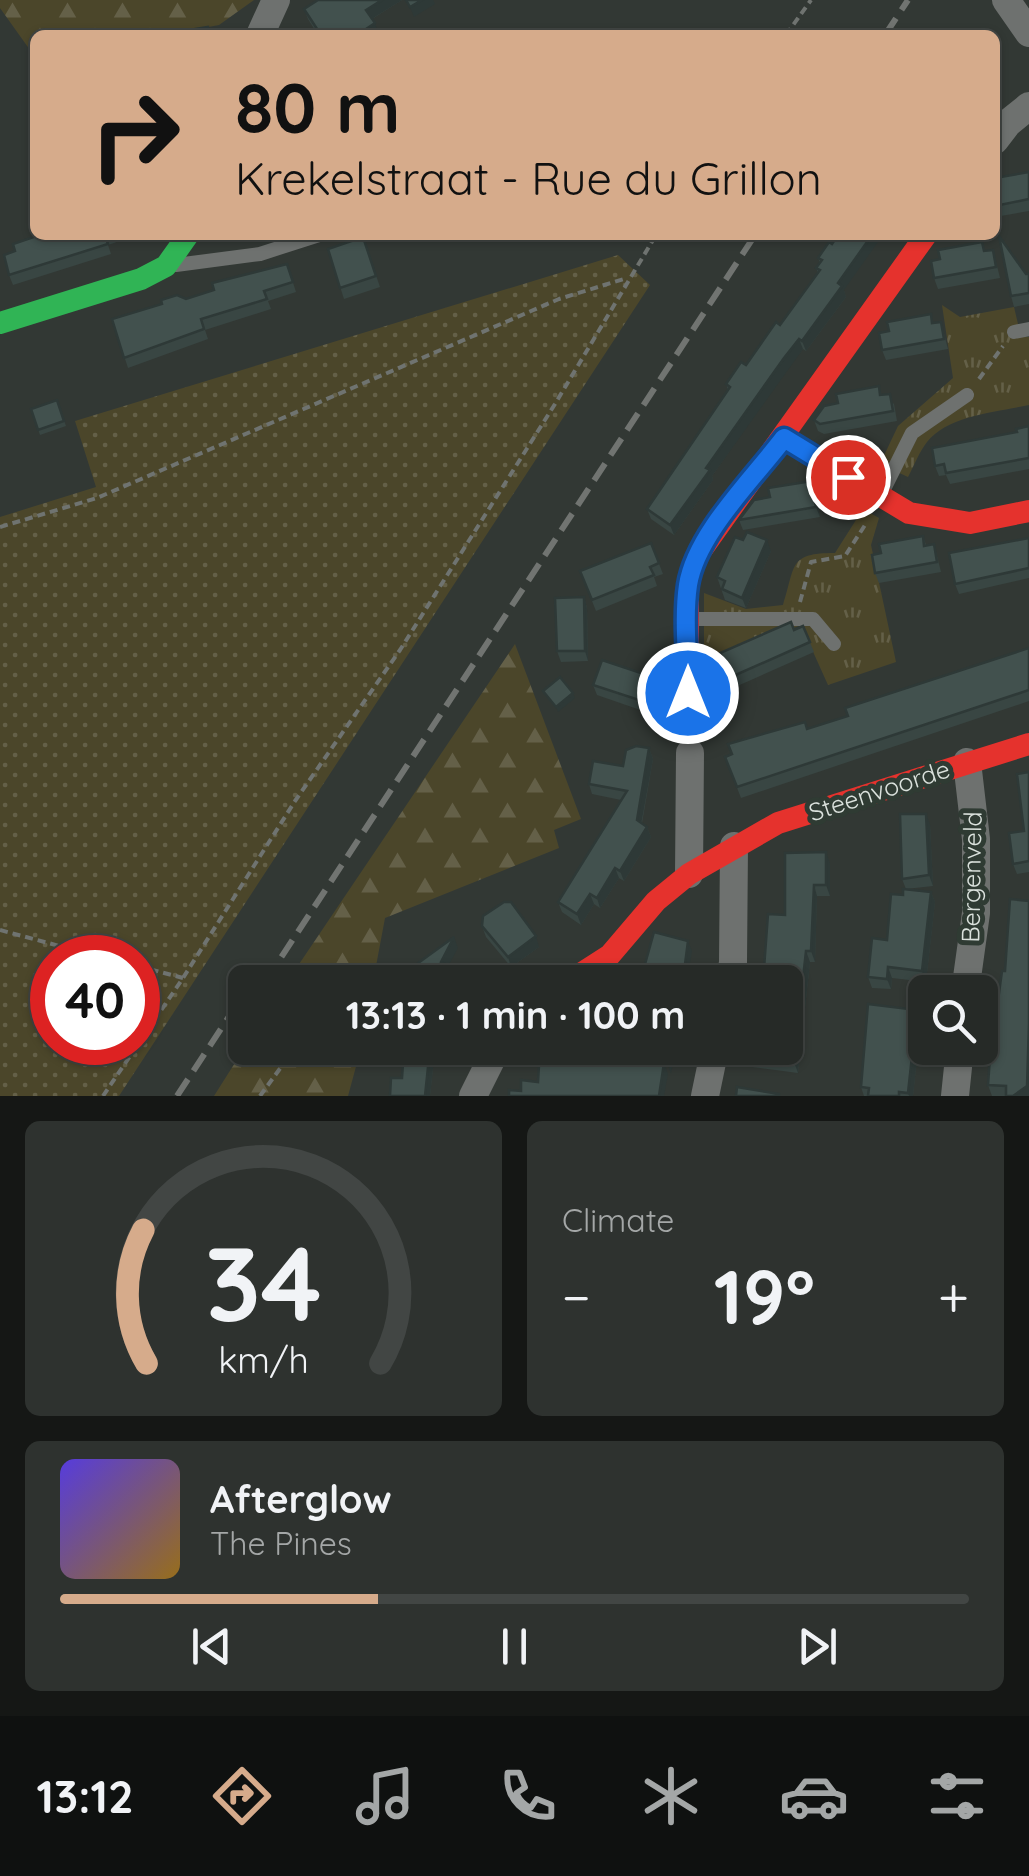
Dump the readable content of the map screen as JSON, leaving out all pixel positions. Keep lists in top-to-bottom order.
{
  "streets": {
    "street": ["Steenvoorde", "Bergenveld"]
  },
  "crossings": [
    ["Steenvoorde", "Bergenveld"]
  ],
  "page": {
    "turn": ["80 m", "Krekelstraat - Rue du Grillon"],
    "limit": "40",
    "trip": "13:13 · 1 min · 100 m",
    "tile": "Climate",
    "heat": ["−", "19°", "+"],
    "song": ["Afterglow", "The Pines"],
    "tabs": "13:12",
    "gauge": ["34", "km/h"]
  }
}
